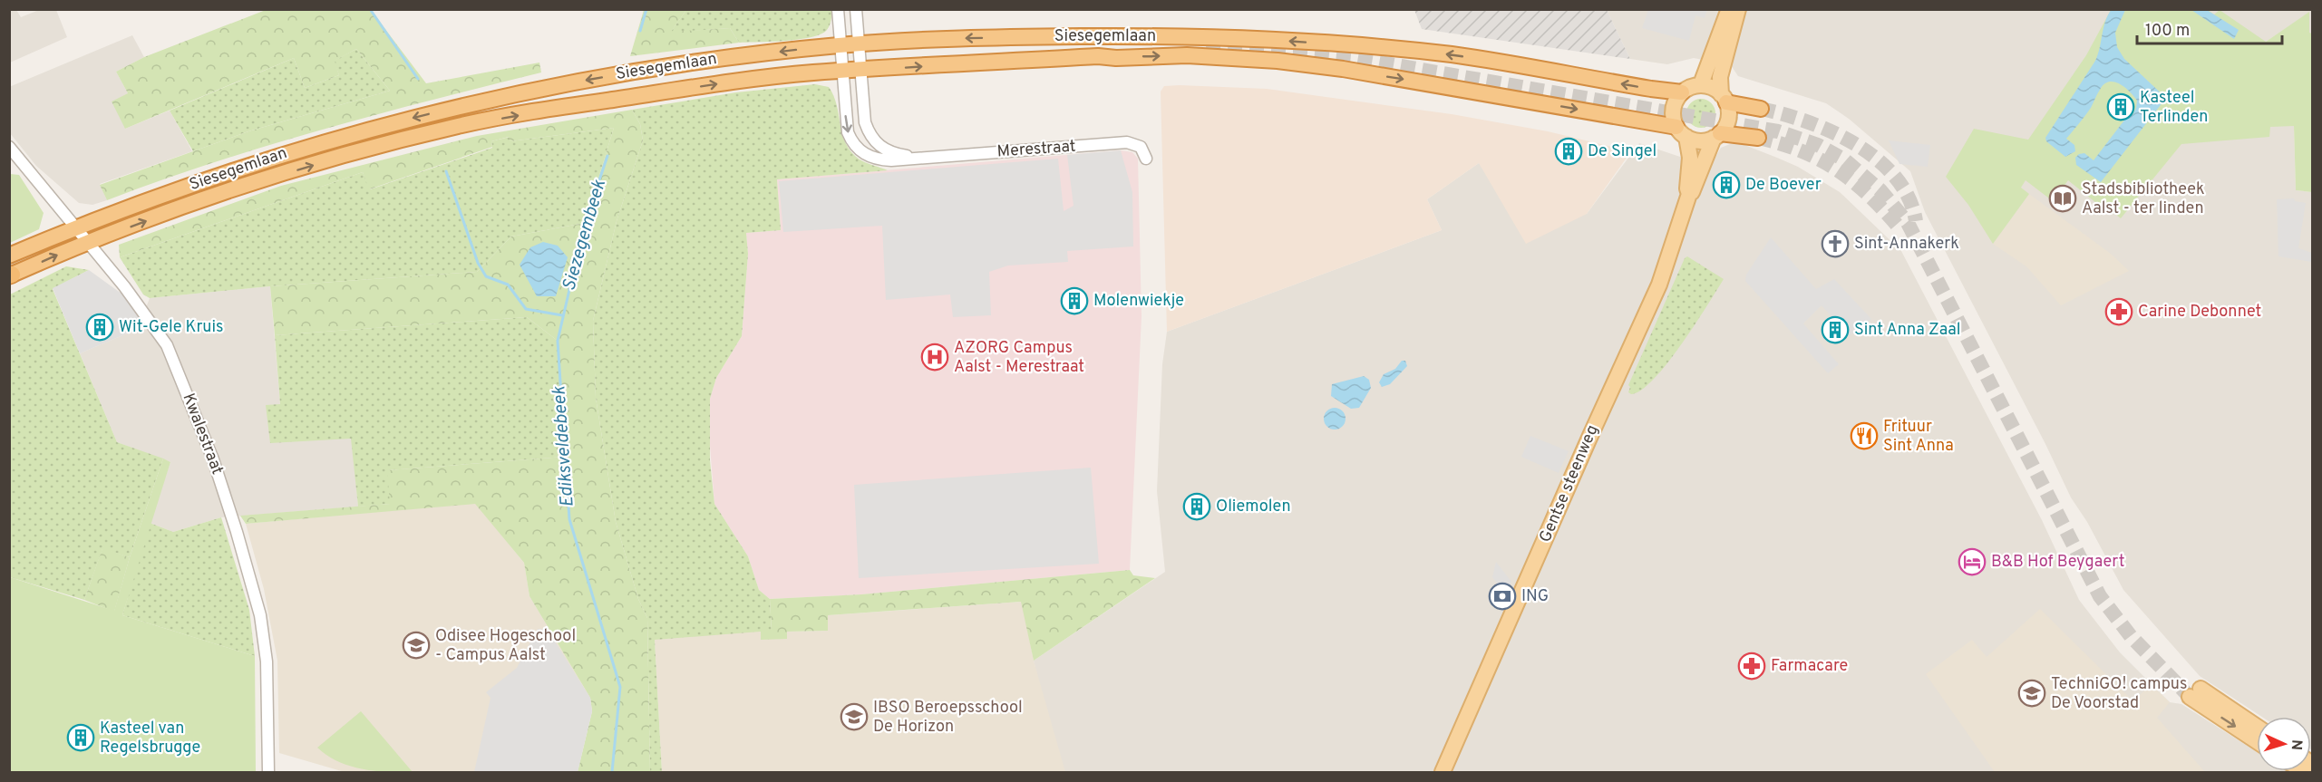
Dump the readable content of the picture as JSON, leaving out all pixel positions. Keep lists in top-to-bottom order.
{
  "streets": {
    "highway": ["Siesegemlaan"],
    "main road": ["Gentse steenweg"],
    "street": ["Merestraat", "Kwalestraat"]
  },
  "crossings": [
    ["Siesegemlaan", "Merestraat"],
    ["Siesegemlaan", "Kwalestraat"],
    ["Siesegemlaan", "Gentse steenweg"]
  ],
  "water": ["Siezegembeek", "Ediksveldebeek"],
  "places": {
    "building": [
      "Kasteel Terlinden",
      "De Singel",
      "De Boever",
      "Molenwiekje",
      "Wit-Gele Kruis",
      "Sint Anna Zaal",
      "Oliemolen",
      "Kasteel van Regelsbrugge"
    ],
    "library": ["Stadsbibliotheek Aalst - ter linden"],
    "church": ["Sint-Annakerk"],
    "pharmacy": ["Carine Debonnet", "Farmacare"],
    "hospital": ["AZORG Campus Aalst - Merestraat"],
    "restaurant": ["Frituur Sint Anna"],
    "hotel": ["B&B Hof Beygaert"],
    "bank": ["ING"],
    "school or university": ["Odisee Hogeschool - Campus Aalst", "TechniGO! campus De Voorstad", "IBSO Beroepsschool De Horizon"]
  },
  "scale_bar": "100 m",
  "north": "right"
}
